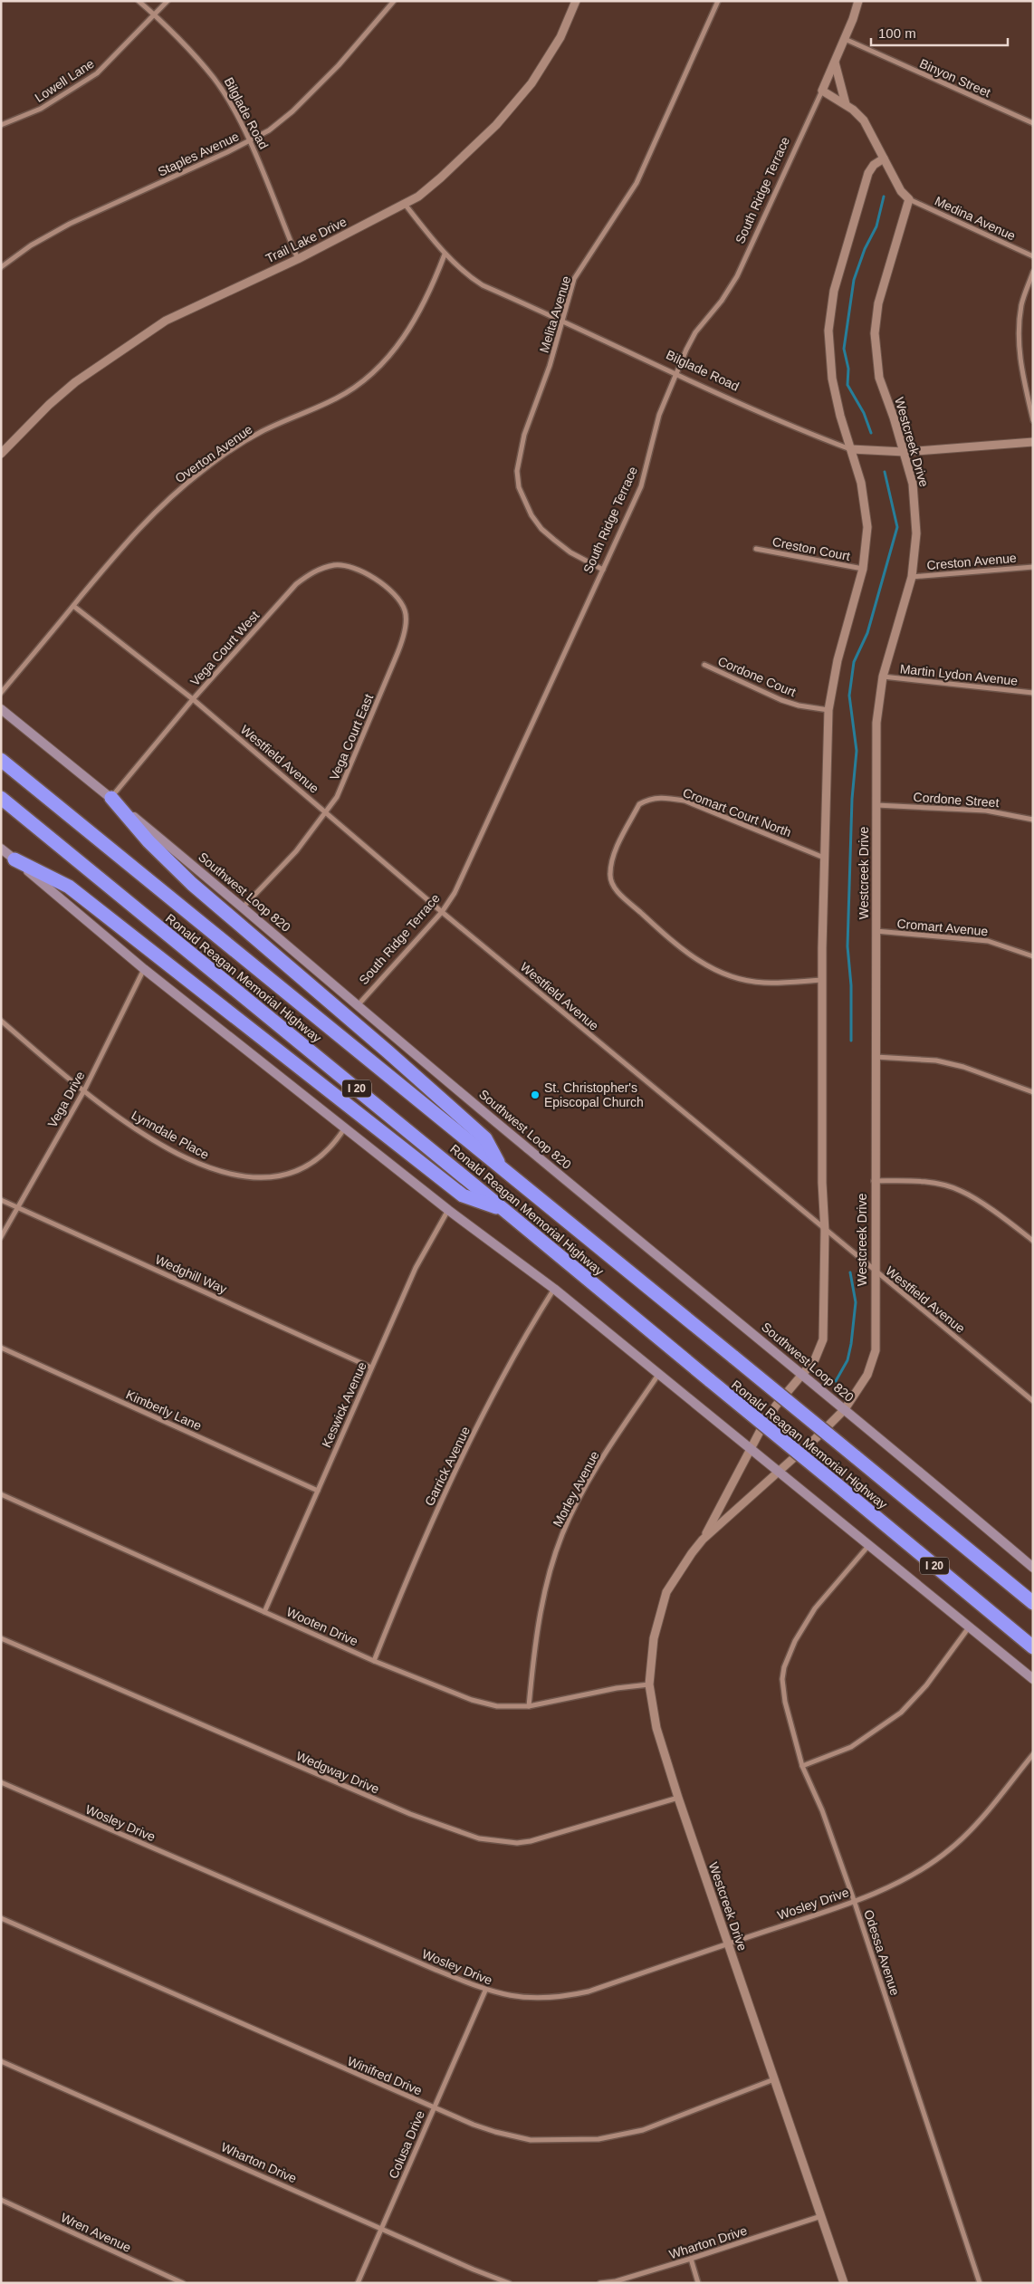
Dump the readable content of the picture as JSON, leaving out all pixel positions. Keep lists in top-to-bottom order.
{
  "streets": {
    "highway": ["Ronald Reagan Memorial Highway", "I 20"],
    "main road": ["Southwest Loop 820"],
    "street": [
      "Binyon Street",
      "Lowell Lane",
      "Bilglade Road",
      "Staples Avenue",
      "South Ridge Terrace",
      "Medina Avenue",
      "Trail Lake Drive",
      "Melita Avenue",
      "Westcreek Drive",
      "Overton Avenue",
      "Creston Court",
      "Creston Avenue",
      "Vega Court West",
      "Martin Lydon Avenue",
      "Cordone Court",
      "Vega Court East",
      "Westfield Avenue",
      "Cordone Street",
      "Cromart Court North",
      "Cromart Avenue",
      "Vega Drive",
      "Lynndale Place",
      "Wedghill Way",
      "Keswick Avenue",
      "Kimberly Lane",
      "Garrick Avenue",
      "Morley Avenue",
      "Wooten Drive",
      "Wedgway Drive",
      "Wosley Drive",
      "Odessa Avenue",
      "Winifred Drive",
      "Colusa Drive",
      "Wharton Drive",
      "Wren Avenue"
    ]
  },
  "crossings": [
    ["Binyon Street", "South Ridge Terrace"],
    ["Lowell Lane", "Bilglade Road"],
    ["Bilglade Road", "Staples Avenue"],
    ["Bilglade Road", "South Ridge Terrace"],
    ["Bilglade Road", "Trail Lake Drive"],
    ["Bilglade Road", "Melita Avenue"],
    ["Bilglade Road", "Westcreek Drive"],
    ["Bilglade Road", "Overton Avenue"],
    ["South Ridge Terrace", "Melita Avenue"],
    ["South Ridge Terrace", "Westfield Avenue"],
    ["South Ridge Terrace", "Southwest Loop 820"],
    ["Medina Avenue", "Westcreek Drive"],
    ["Westcreek Drive", "Creston Court"],
    ["Westcreek Drive", "Creston Avenue"],
    ["Westcreek Drive", "Martin Lydon Avenue"],
    ["Westcreek Drive", "Cordone Court"],
    ["Westcreek Drive", "Westfield Avenue"],
    ["Westcreek Drive", "Cordone Street"],
    ["Westcreek Drive", "Cromart Court North"],
    ["Westcreek Drive", "Southwest Loop 820"],
    ["Westcreek Drive", "Cromart Avenue"],
    ["Westcreek Drive", "Wooten Drive"],
    ["Westcreek Drive", "Wedgway Drive"],
    ["Westcreek Drive", "Wosley Drive"],
    ["Westcreek Drive", "Winifred Drive"],
    ["Westcreek Drive", "Wharton Drive"],
    ["Overton Avenue", "Westfield Avenue"],
    ["Vega Court West", "Vega Court East"],
    ["Vega Court West", "Westfield Avenue"],
    ["Vega Court West", "Southwest Loop 820"],
    ["Vega Court East", "Westfield Avenue"],
    ["Vega Court East", "Southwest Loop 820"],
    ["Vega Drive", "Lynndale Place"],
    ["Vega Drive", "Wedghill Way"],
    ["Wedghill Way", "Keswick Avenue"],
    ["Keswick Avenue", "Kimberly Lane"],
    ["Keswick Avenue", "Wooten Drive"],
    ["Garrick Avenue", "Wooten Drive"],
    ["Morley Avenue", "Wooten Drive"],
    ["Wosley Drive", "Odessa Avenue"],
    ["Wosley Drive", "Colusa Drive"],
    ["Winifred Drive", "Colusa Drive"],
    ["Colusa Drive", "Wharton Drive"]
  ],
  "places": ["St. Christopher's Episcopal Church"],
  "scale_bar": "100 m"
}
